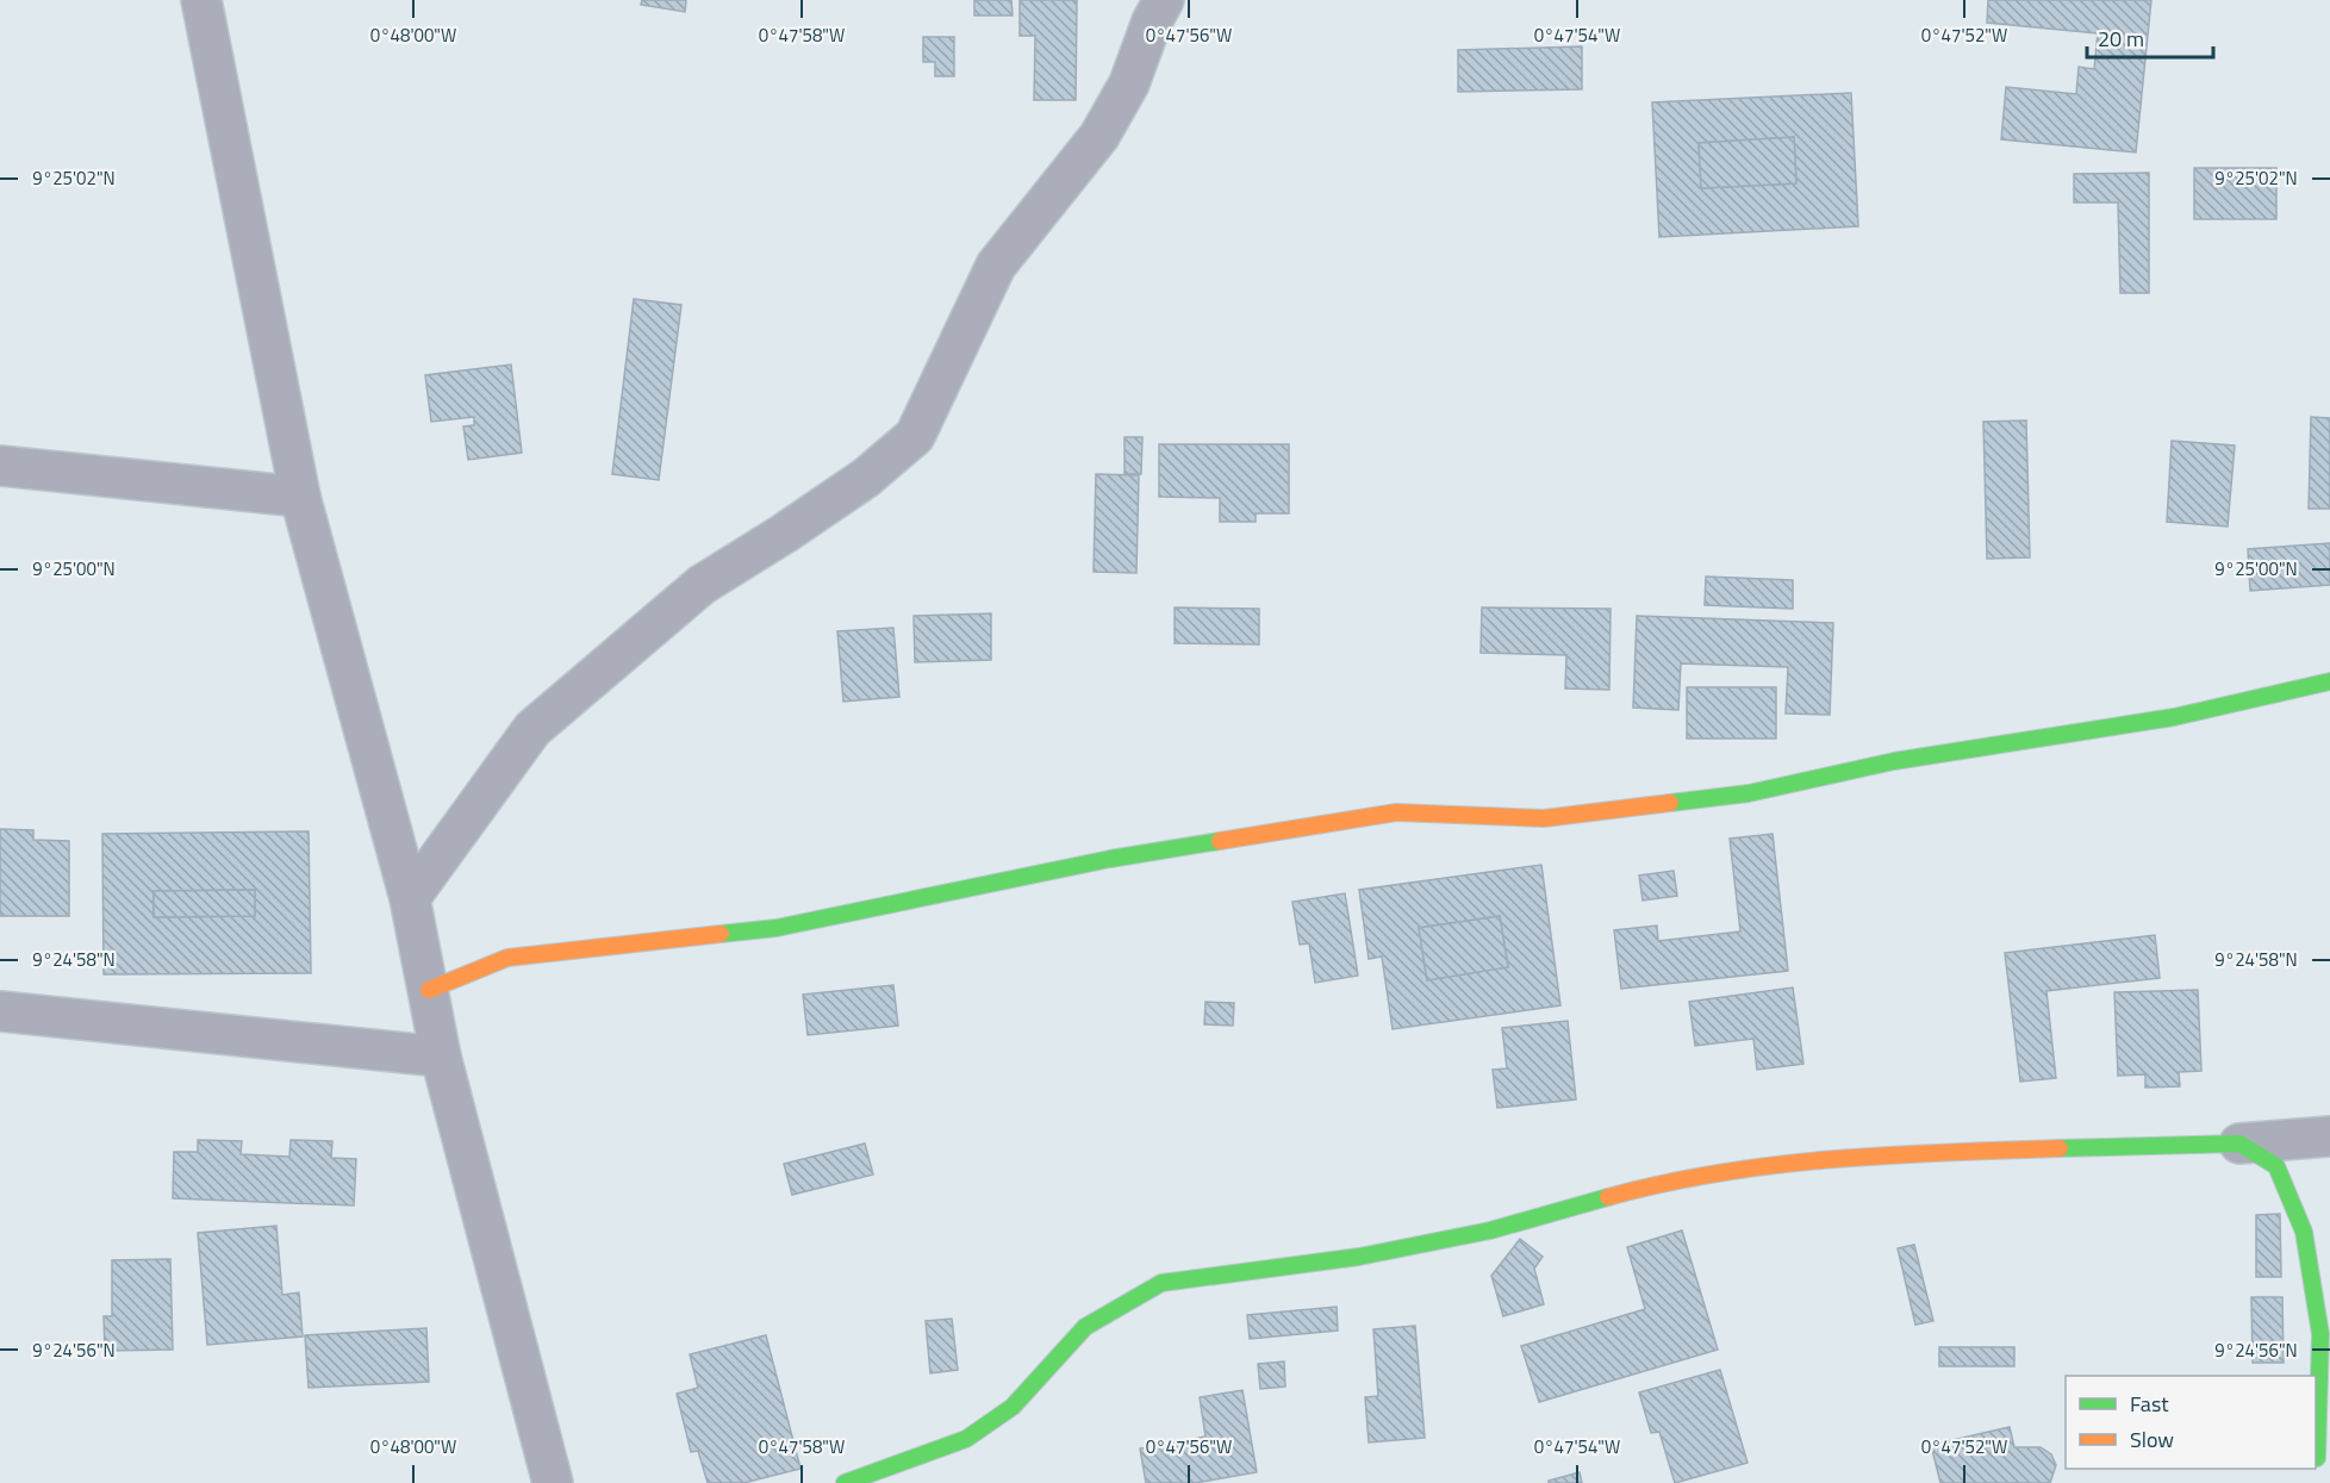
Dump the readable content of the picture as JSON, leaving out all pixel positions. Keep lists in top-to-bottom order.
{
  "legend": ["Fast", "Slow"],
  "scale_bar": "20 m",
  "coordinates": [
    "0°48'00\"W",
    "0°47'58\"W",
    "0°47'56\"W",
    "0°47'54\"W",
    "0°47'52\"W",
    "9°25'02\"N",
    "9°25'00\"N",
    "9°24'58\"N",
    "9°24'56\"N"
  ]
}
